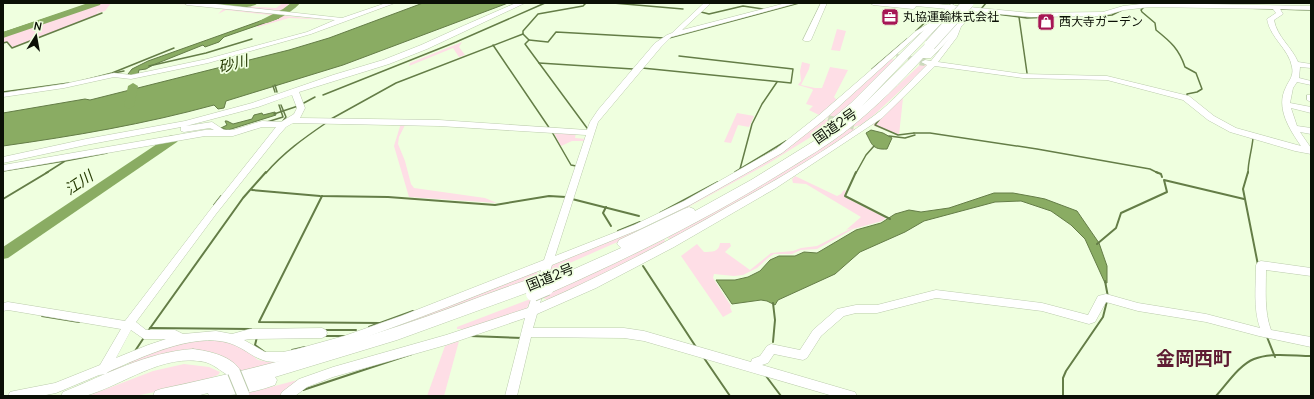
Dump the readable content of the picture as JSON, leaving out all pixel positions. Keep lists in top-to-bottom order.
{
  "streets": {
    "highway": ["国道2号"]
  },
  "districts": ["金岡西町"],
  "water": ["砂川", "江川"],
  "places": {
    "office": ["丸協運輸株式会社"],
    "shop": ["西大寺ガーデン"]
  },
  "north": "top"
}
